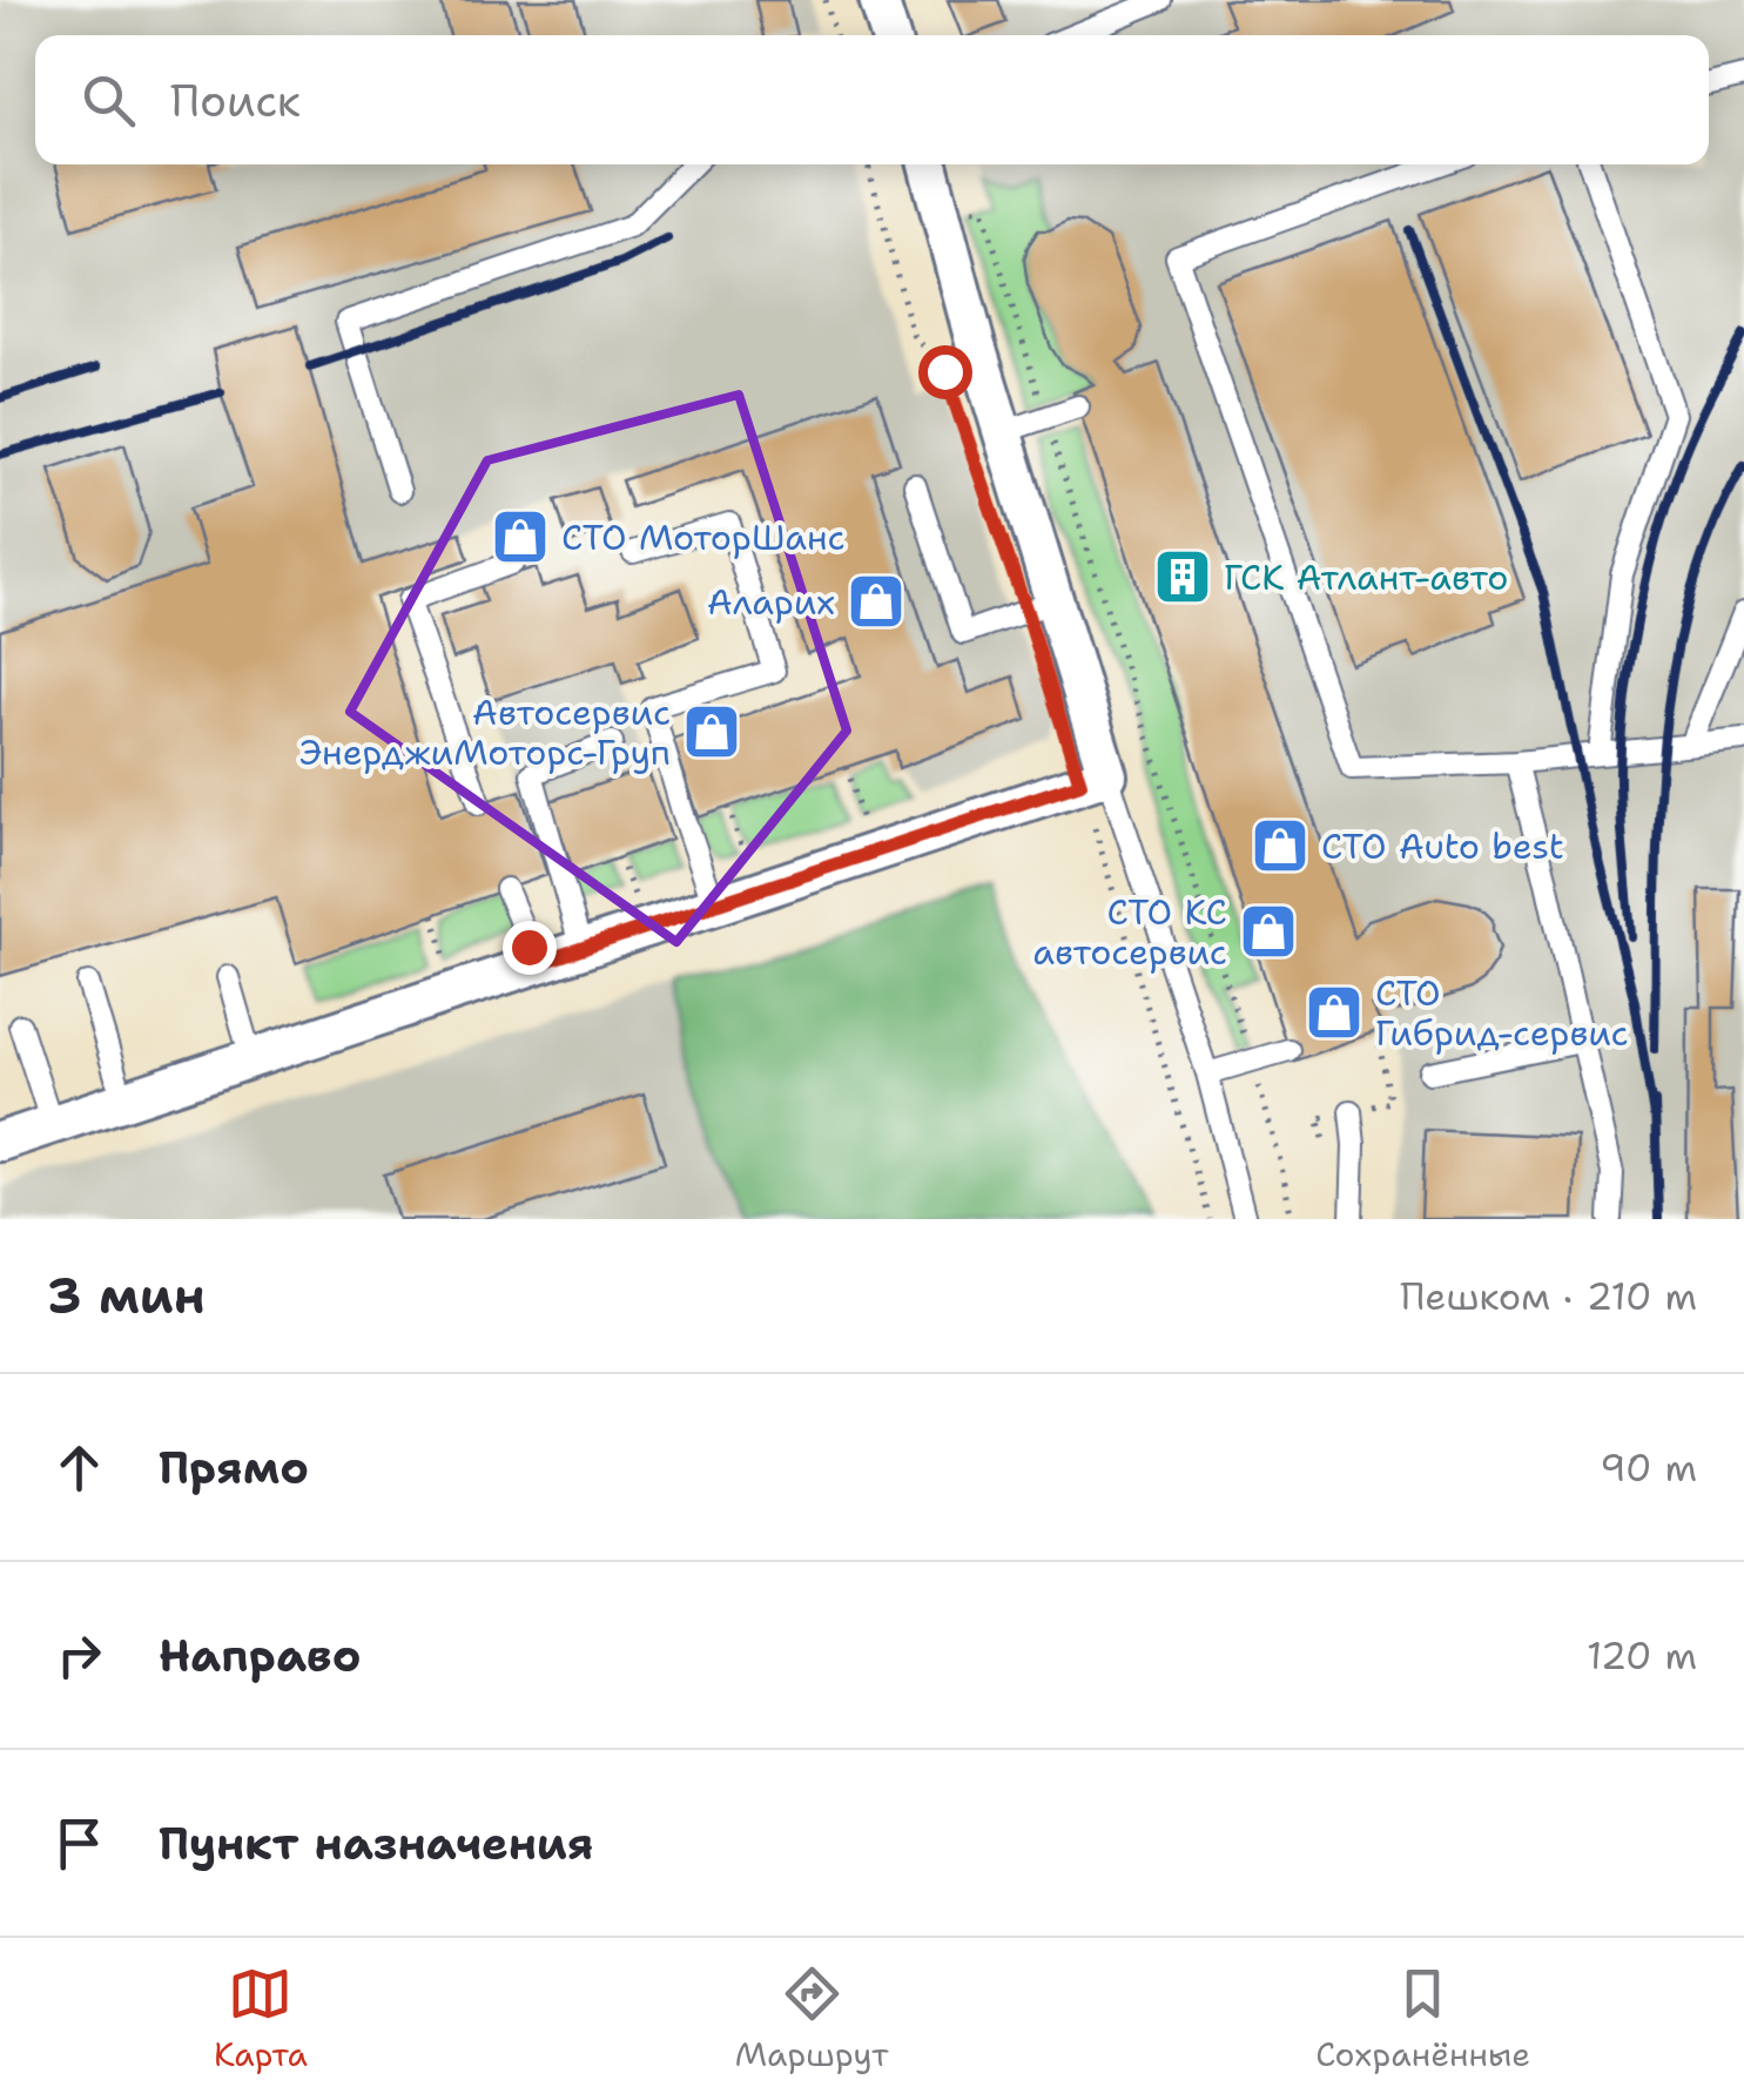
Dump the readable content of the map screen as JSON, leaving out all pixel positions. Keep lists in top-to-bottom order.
{
  "places": {
    "shop": [
      "СТО МоторШанс",
      "Аларих",
      "Автосервис ЭнерджиМоторс-Груп",
      "СТО Auto best",
      "СТО КС автосервис",
      "СТО Гибрид-сервис"
    ],
    "building": ["ГСК Атлант-авто"]
  },
  "page": {
    "search": "Поиск",
    "heading": ["3 мин", "Пешком · 210 m"],
    "list": [
      ["Прямо", "90 m"],
      ["Направо", "120 m"],
      "Пункт назначения"
    ],
    "nav": ["Карта", "Маршрут", "Сохранённые"]
  }
}
